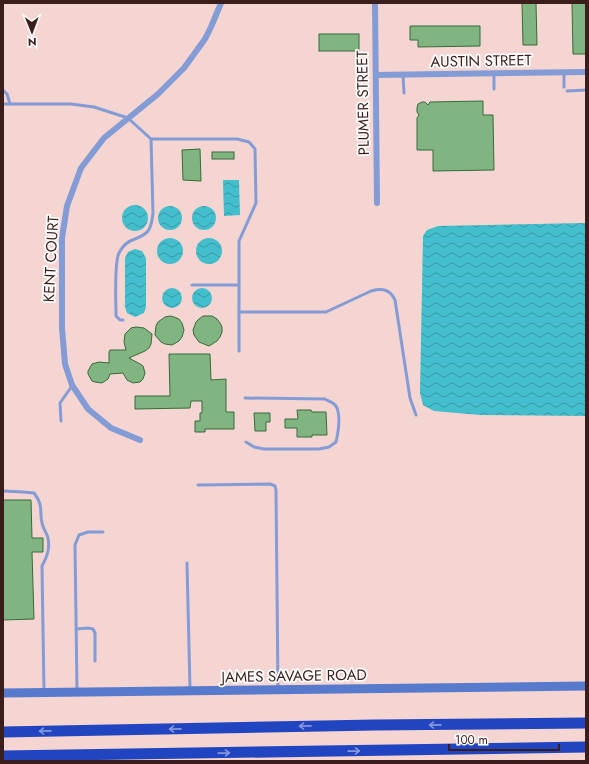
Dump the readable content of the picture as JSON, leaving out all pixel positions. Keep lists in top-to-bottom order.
{
  "streets": {
    "street": [
      "AUSTIN STREET",
      "PLUMER STREET",
      "KENT COURT",
      "JAMES SAVAGE ROAD"
    ]
  },
  "crossings": [
    ["AUSTIN STREET", "PLUMER STREET"]
  ],
  "scale_bar": "100 m",
  "north": "bottom"
}
